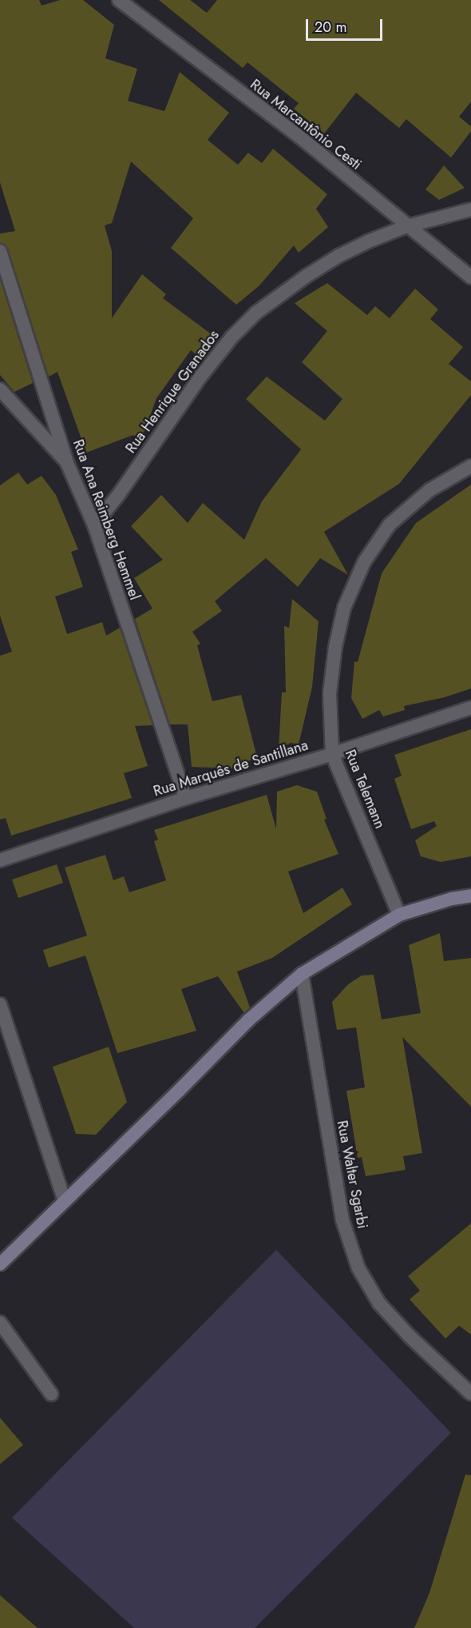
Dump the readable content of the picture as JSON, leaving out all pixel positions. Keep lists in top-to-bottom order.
{
  "streets": {
    "street": [
      "Rua Marcantônio Cesti",
      "Rua Henrique Granados",
      "Rua Ana Reimberg Hemmel",
      "Rua Marquês de Santillana",
      "Rua Telemann",
      "Rua Walter Sgarbi"
    ]
  },
  "crossings": [
    ["Rua Marcantônio Cesti", "Rua Henrique Granados"],
    ["Rua Henrique Granados", "Rua Ana Reimberg Hemmel"],
    ["Rua Ana Reimberg Hemmel", "Rua Marquês de Santillana"],
    ["Rua Marquês de Santillana", "Rua Telemann"]
  ],
  "scale_bar": "20 m"
}
